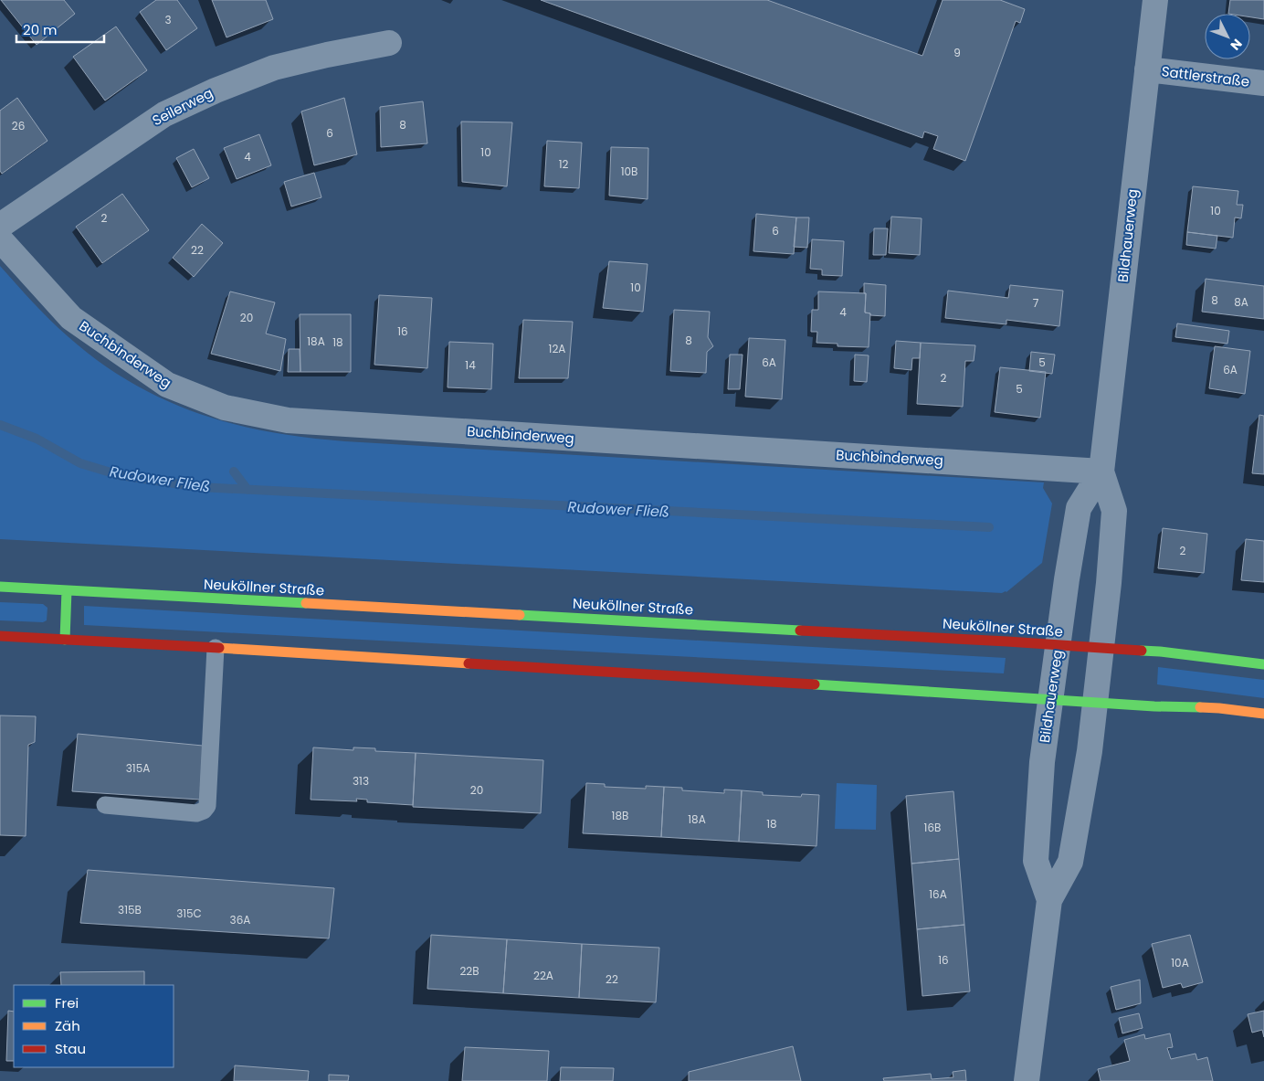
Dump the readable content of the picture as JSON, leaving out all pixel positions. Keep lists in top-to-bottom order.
{
  "streets": {
    "main road": ["Neuköllner Straße"],
    "street": [
      "Sattlerstraße",
      "Seilerweg",
      "Bildhauerweg",
      "Buchbinderweg"
    ]
  },
  "crossings": [
    ["Sattlerstraße", "Bildhauerweg"],
    ["Bildhauerweg", "Buchbinderweg"],
    ["Bildhauerweg", "Neuköllner Straße"]
  ],
  "water": ["Rudower Fließ"],
  "house_numbers": [
    "3",
    "9",
    "8",
    "26",
    "6",
    "10",
    "4",
    "12",
    "10B",
    "10",
    "2",
    "6",
    "22",
    "10",
    "8",
    "8A",
    "7",
    "4",
    "20",
    "16",
    "8",
    "18A",
    "18",
    "12A",
    "6A",
    "5",
    "14",
    "6A",
    "2",
    "5",
    "2",
    "315A",
    "313",
    "20",
    "18B",
    "18A",
    "18",
    "16B",
    "16A",
    "315B",
    "315C",
    "36A",
    "16",
    "10A",
    "22B",
    "22A",
    "22"
  ],
  "legend": ["Frei", "Zäh", "Stau"],
  "scale_bar": "20 m",
  "north": "bottom right"
}
